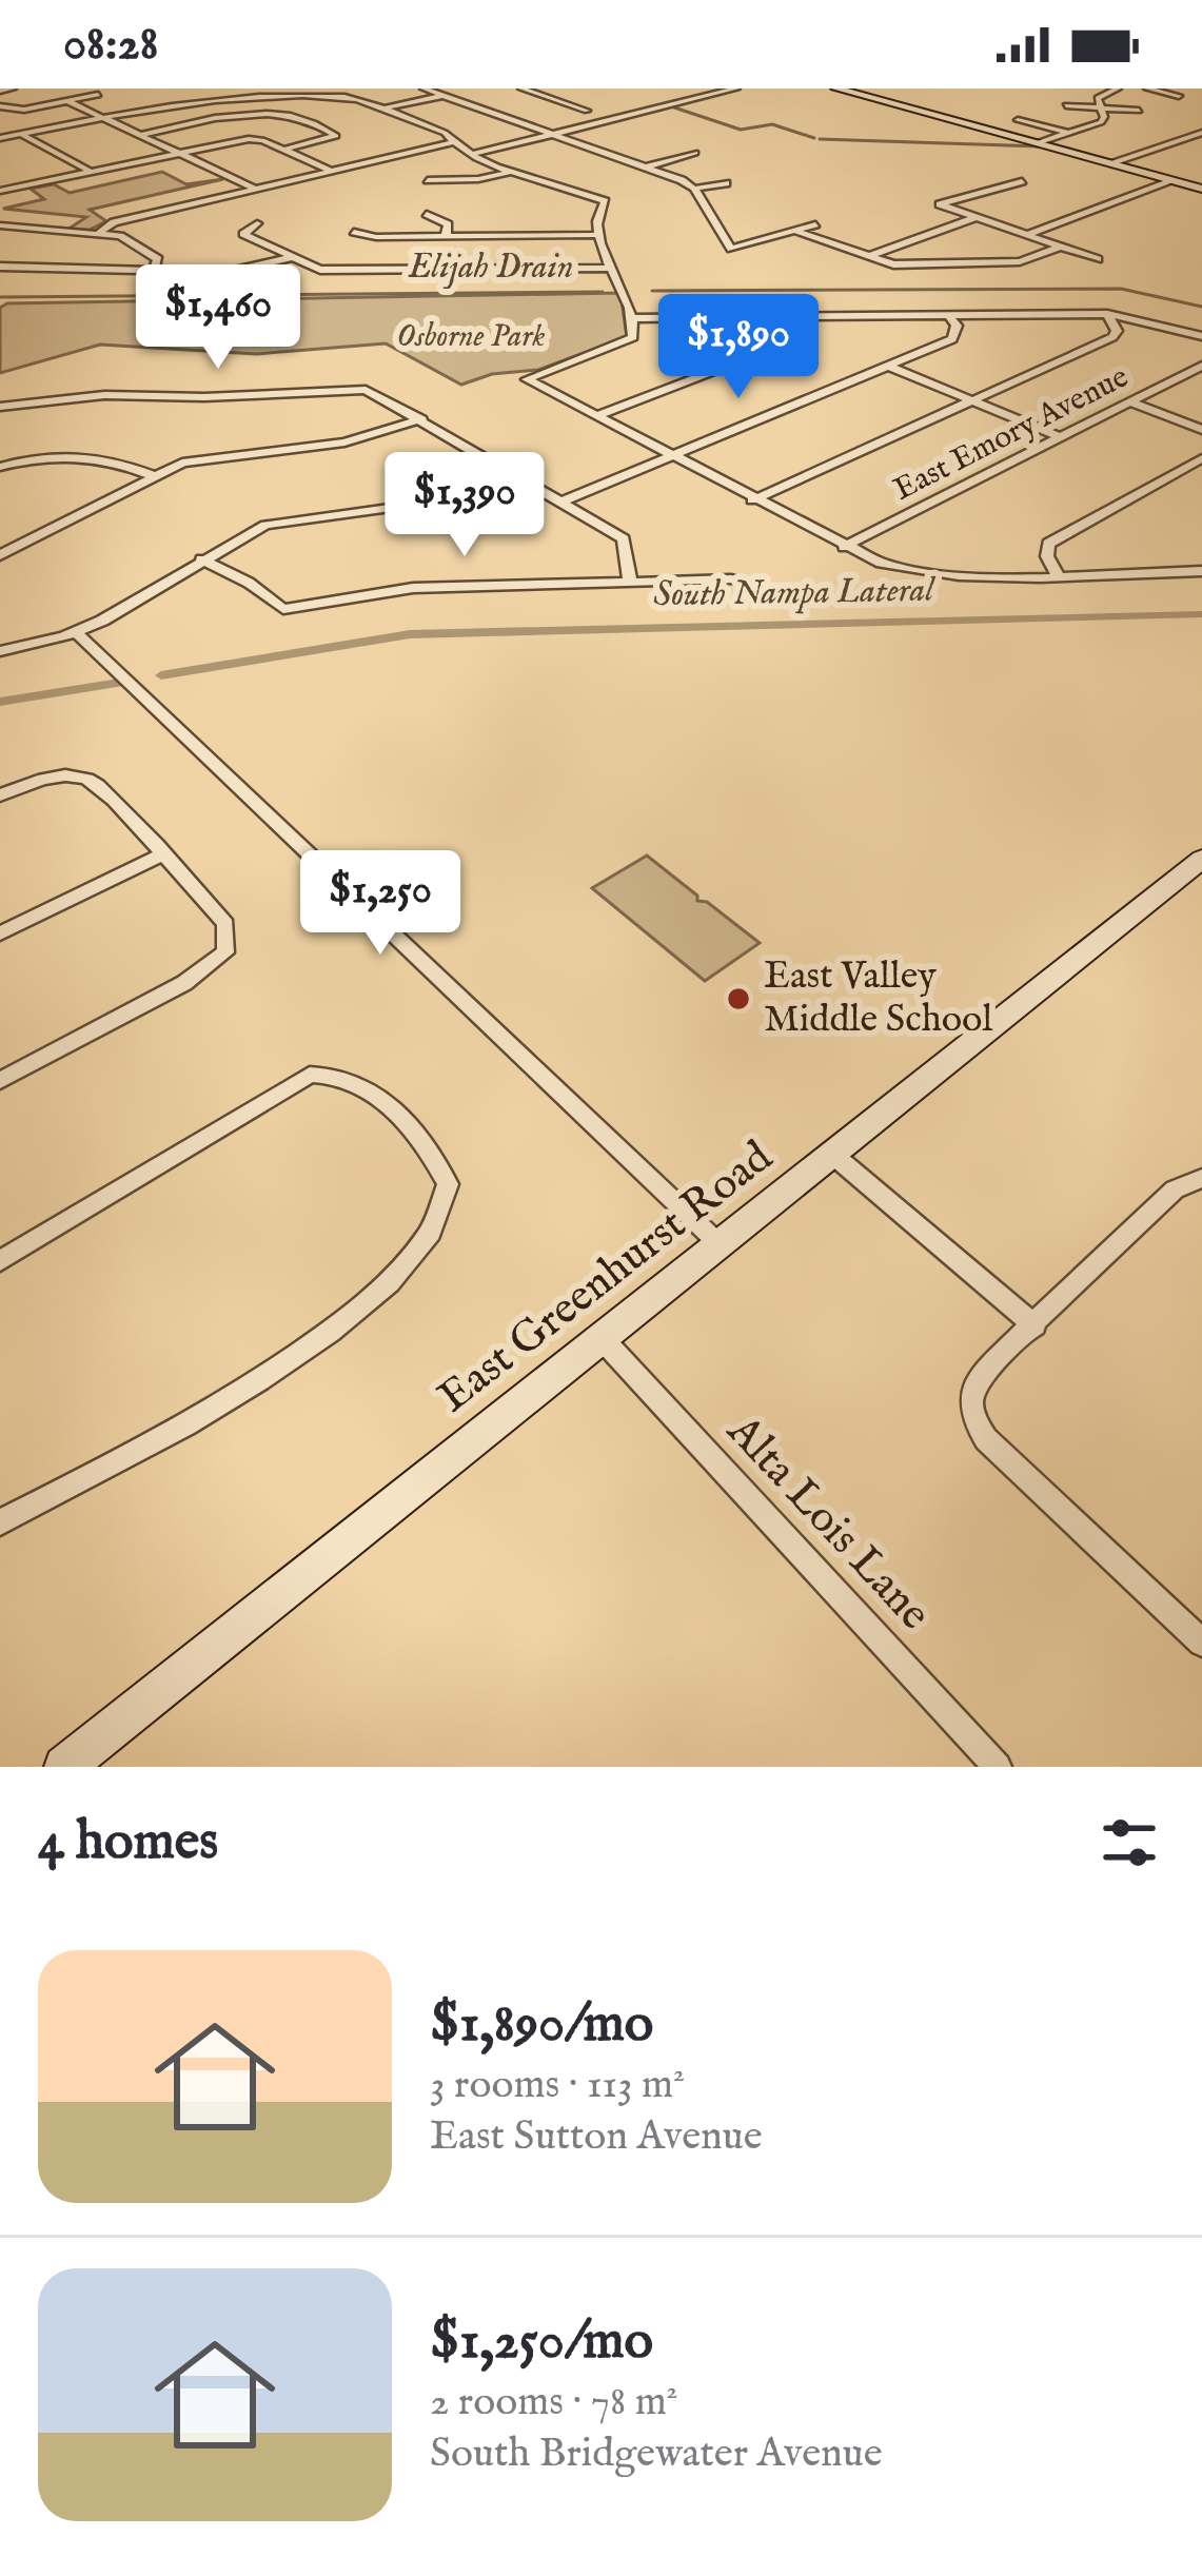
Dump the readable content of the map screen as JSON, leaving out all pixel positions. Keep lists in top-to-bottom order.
{
  "streets": {
    "main road": ["East Greenhurst Road"],
    "street": ["East Emory Avenue", "Alta Lois Lane"]
  },
  "crossings": [
    ["East Greenhurst Road", "Alta Lois Lane"]
  ],
  "water": ["Elijah Drain", "South Nampa Lateral"],
  "parks": ["Osborne Park"],
  "places": ["East Valley Middle School"],
  "page": {
    "status": "08:28",
    "price": [
      "$1,460",
      "$1,890",
      "$1,390",
      "$1,250"
    ],
    "heading": "4 homes",
    "list": [
      {
        "name": "$1,890/mo",
        "note": "3 rooms · 113 m² · East Sutton Avenue"
      },
      {
        "name": "$1,250/mo",
        "note": "2 rooms · 78 m² · South Bridgewater Avenue"
      }
    ]
  }
}
